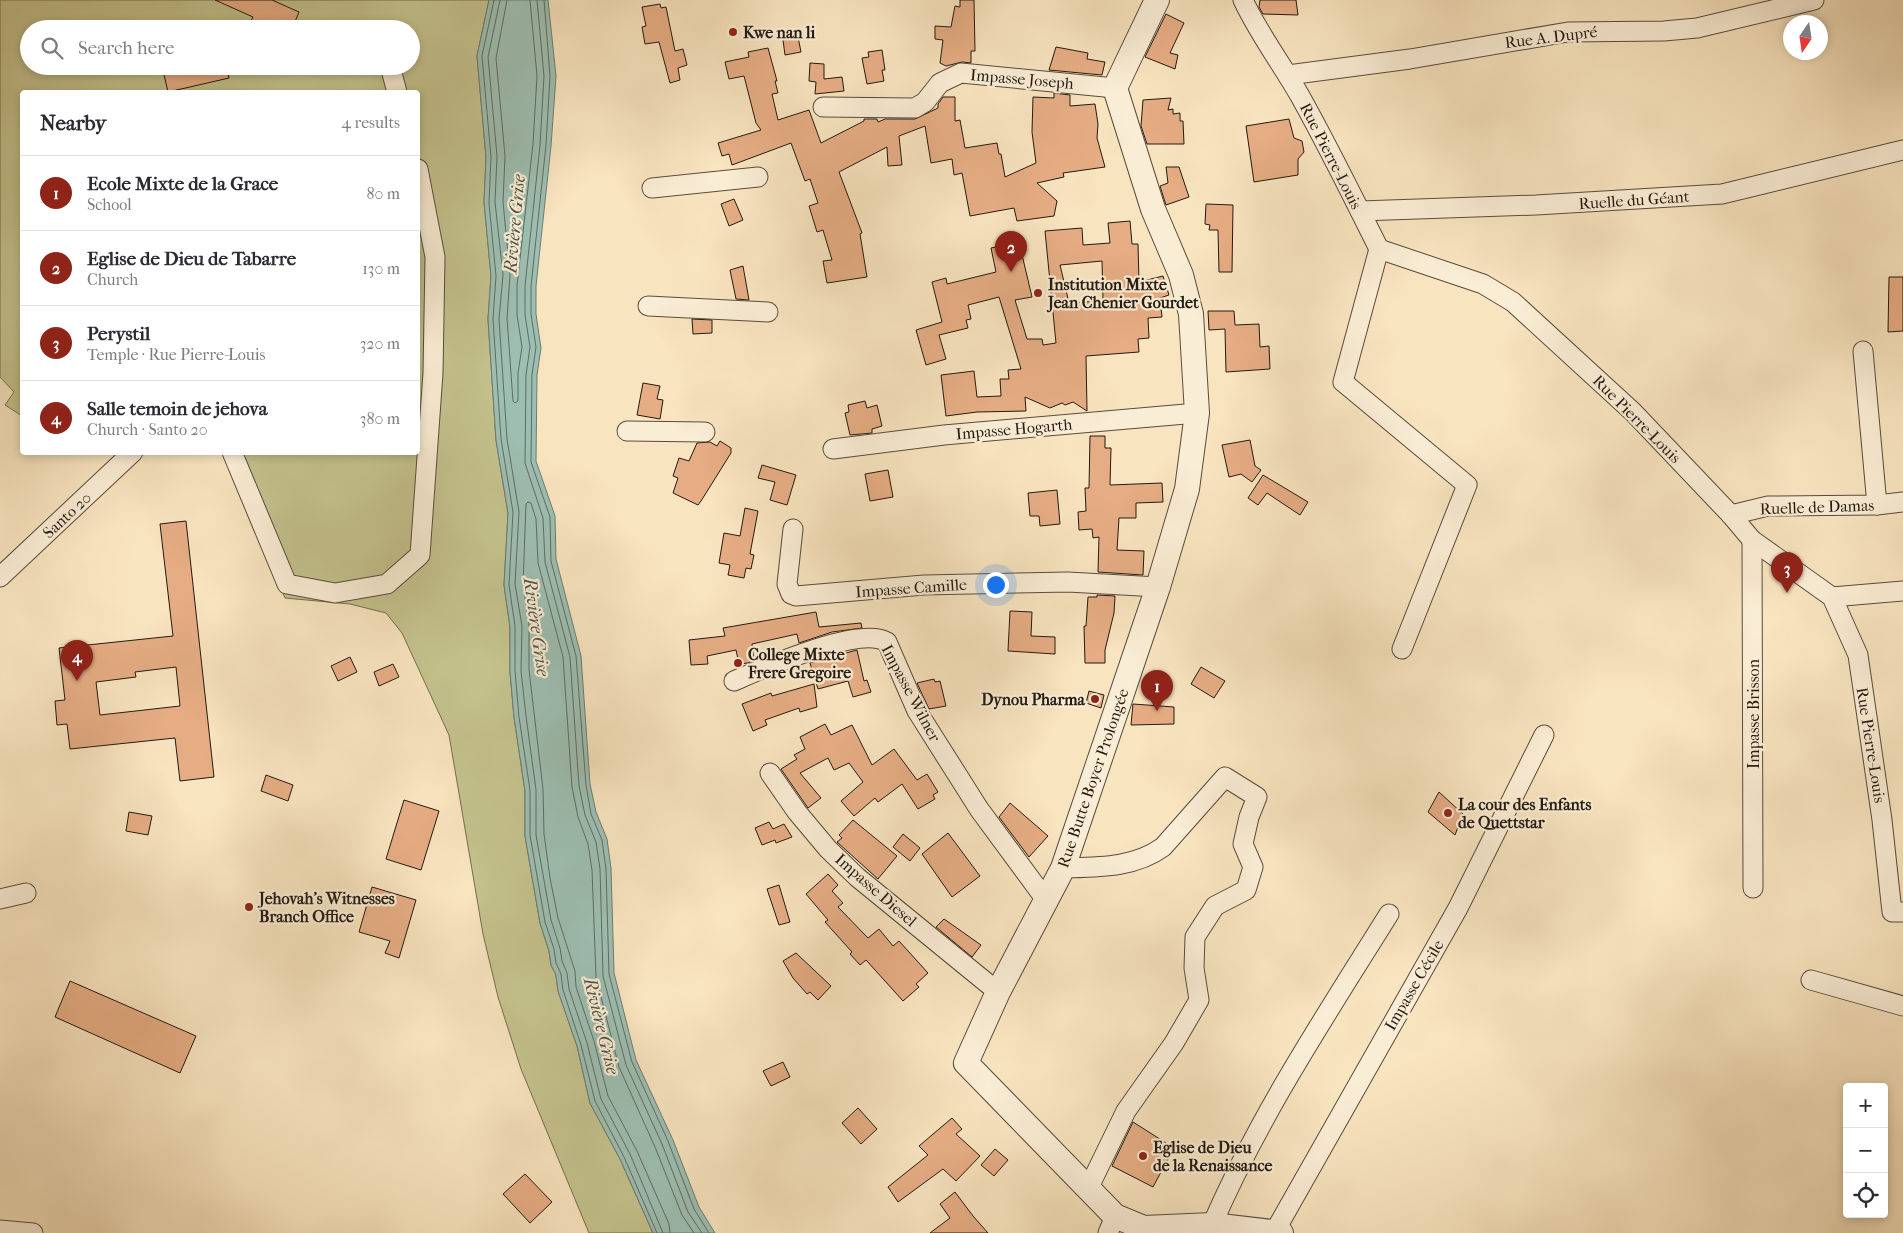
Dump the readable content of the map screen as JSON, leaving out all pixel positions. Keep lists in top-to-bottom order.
{
  "streets": {
    "street": [
      "Rue A. Dupré",
      "Impasse Joseph",
      "Rue Pierre-Louis",
      "Ruelle du Géant",
      "Impasse Hogarth",
      "Ruelle de Damas",
      "Santo 20",
      "Impasse Camille",
      "Impasse Wilner",
      "Impasse Brisson",
      "Rue Butte Boyer Prolongée",
      "Impasse Diesel",
      "Impasse Cécile"
    ]
  },
  "crossings": [
    ["Rue A. Dupré", "Rue Pierre-Louis"],
    ["Impasse Joseph", "Rue Butte Boyer Prolongée"],
    ["Rue Pierre-Louis", "Ruelle du Géant"],
    ["Rue Pierre-Louis", "Ruelle de Damas"],
    ["Rue Pierre-Louis", "Impasse Brisson"],
    ["Impasse Hogarth", "Rue Butte Boyer Prolongée"],
    ["Impasse Camille", "Rue Butte Boyer Prolongée"],
    ["Impasse Wilner", "Rue Butte Boyer Prolongée"],
    ["Rue Butte Boyer Prolongée", "Impasse Diesel"],
    ["Rue Butte Boyer Prolongée", "Impasse Cécile"]
  ],
  "water": ["Rivière Grise"],
  "places": [
    "Kwe nan li",
    "Institution Mixte Jean Chenier Gourdet",
    "College Mixte Frere Gregoire",
    "Dynou Pharma",
    "La cour des Enfants de Quettstar",
    "Jehovah's Witnesses Branch Office",
    "Eglise de Dieu de la Renaissance"
  ],
  "north": "bottom",
  "page": {
    "search": "Search here",
    "heading": ["Nearby", "4 results"],
    "list": [
      {
        "mark": "1",
        "name": "Ecole Mixte de la Grace",
        "note": "School",
        "value": "80 m"
      },
      {
        "mark": "2",
        "name": "Eglise de Dieu de Tabarre",
        "note": "Church",
        "value": "130 m"
      },
      {
        "mark": "3",
        "name": "Perystil",
        "note": "Temple · Rue Pierre-Louis",
        "value": "320 m"
      },
      {
        "mark": "4",
        "name": "Salle temoin de jehova",
        "note": "Church · Santo 20",
        "value": "380 m"
      }
    ],
    "pins": [
      "2",
      "3",
      "4",
      "1"
    ],
    "map_buttons": ["+", "−"]
  }
}
